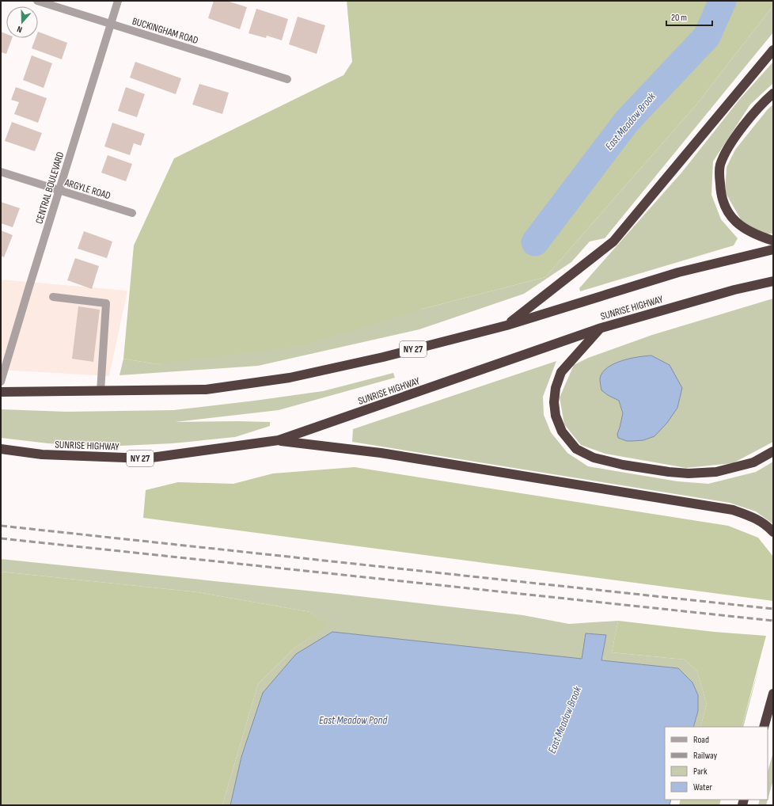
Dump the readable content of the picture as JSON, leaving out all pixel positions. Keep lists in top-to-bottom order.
{
  "streets": {
    "highway": ["SUNRISE HIGHWAY", "NY 27"],
    "street": ["BUCKINGHAM ROAD", "CENTRAL BOULEVARD", "ARGYLE ROAD"]
  },
  "crossings": [
    ["BUCKINGHAM ROAD", "CENTRAL BOULEVARD"],
    ["CENTRAL BOULEVARD", "ARGYLE ROAD"]
  ],
  "water": ["East Meadow Brook", "East Meadow Pond"],
  "legend": [
    "Road",
    "Railway",
    "Park",
    "Water"
  ],
  "scale_bar": "20 m",
  "north": "bottom"
}
